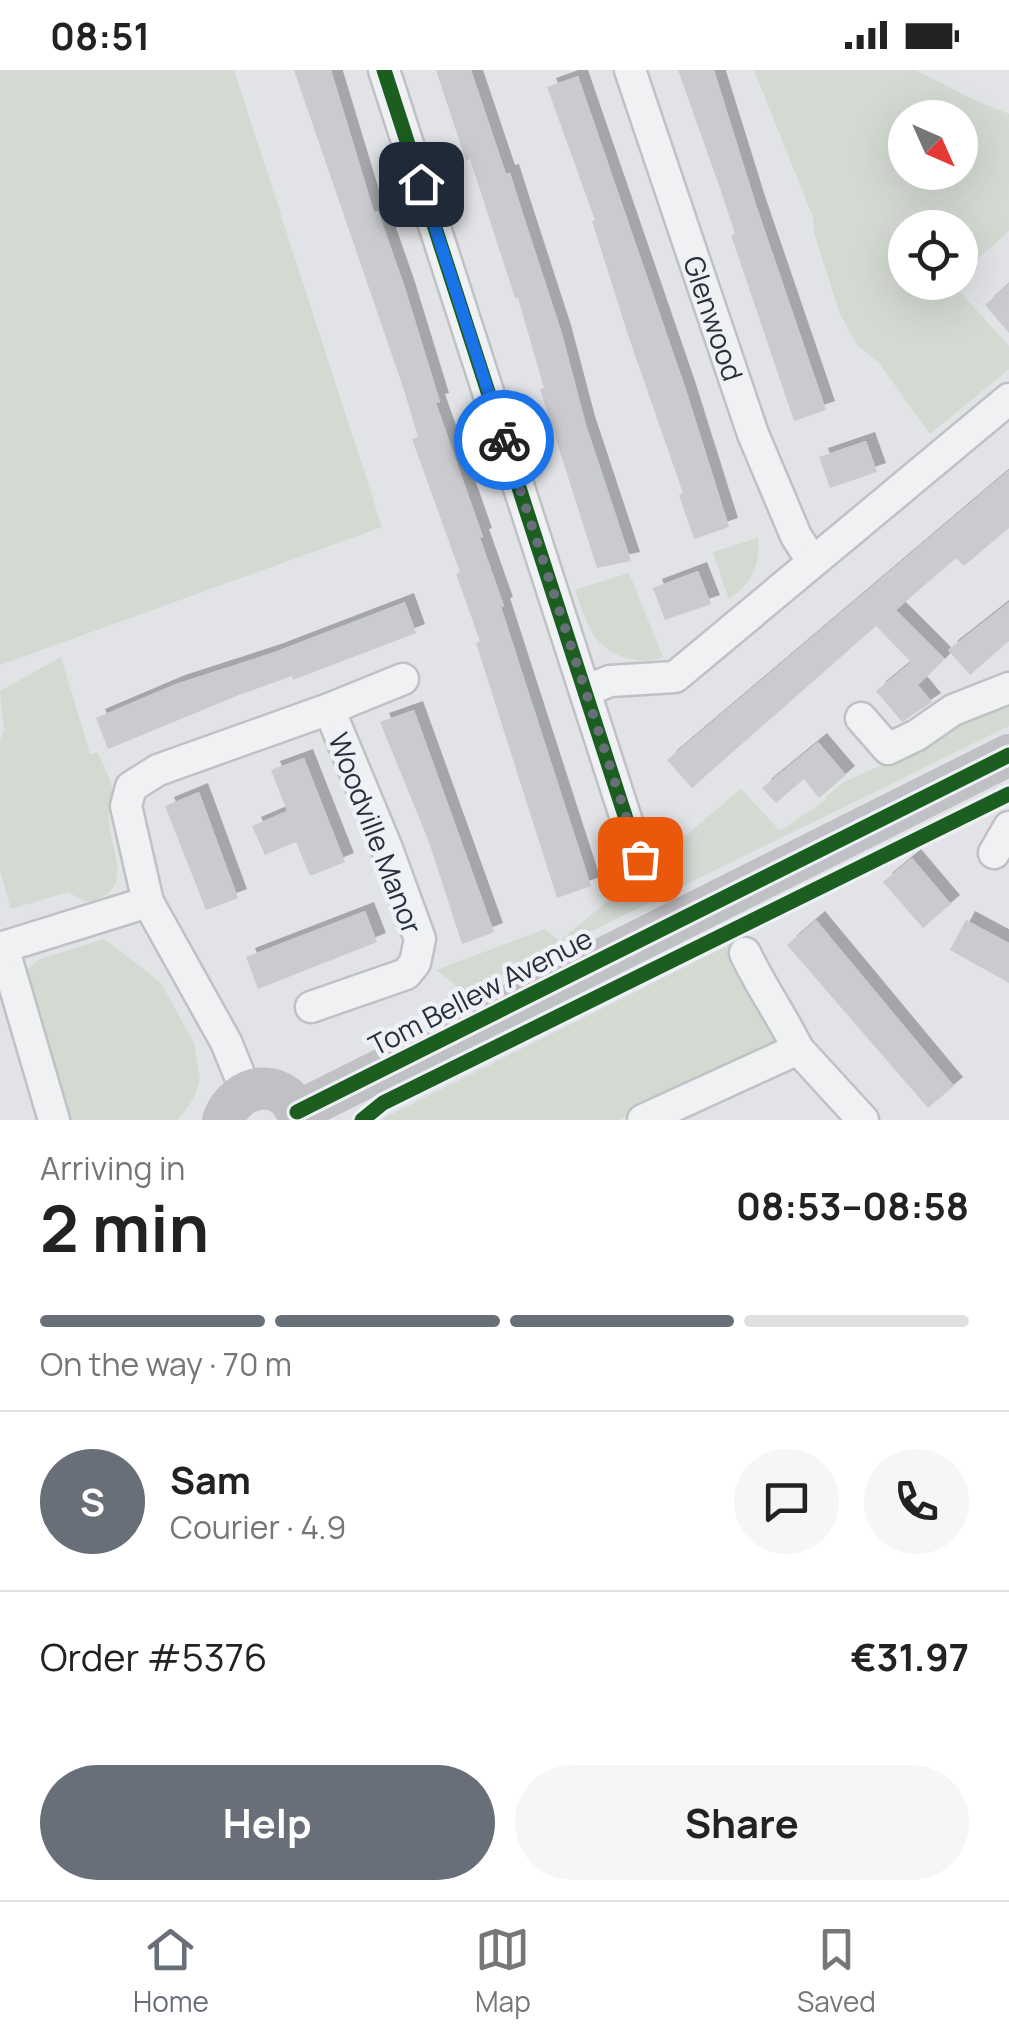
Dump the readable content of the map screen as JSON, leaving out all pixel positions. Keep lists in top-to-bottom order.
{
  "streets": {
    "street": ["Glenwood", "Woodville Manor", "Tom Bellew Avenue"]
  },
  "north": "bottom right",
  "page": {
    "status": "08:51",
    "heading": ["2 min", "Arriving in", "08:53–08:58"],
    "panel": [
      "Sam",
      "Courier · 4.9",
      "Order #5376",
      "€31.97"
    ],
    "bar": "On the way · 70 m",
    "round": "S",
    "buttons": ["Help", "Share"],
    "tabs": ["Home", "Map", "Saved"]
  }
}
